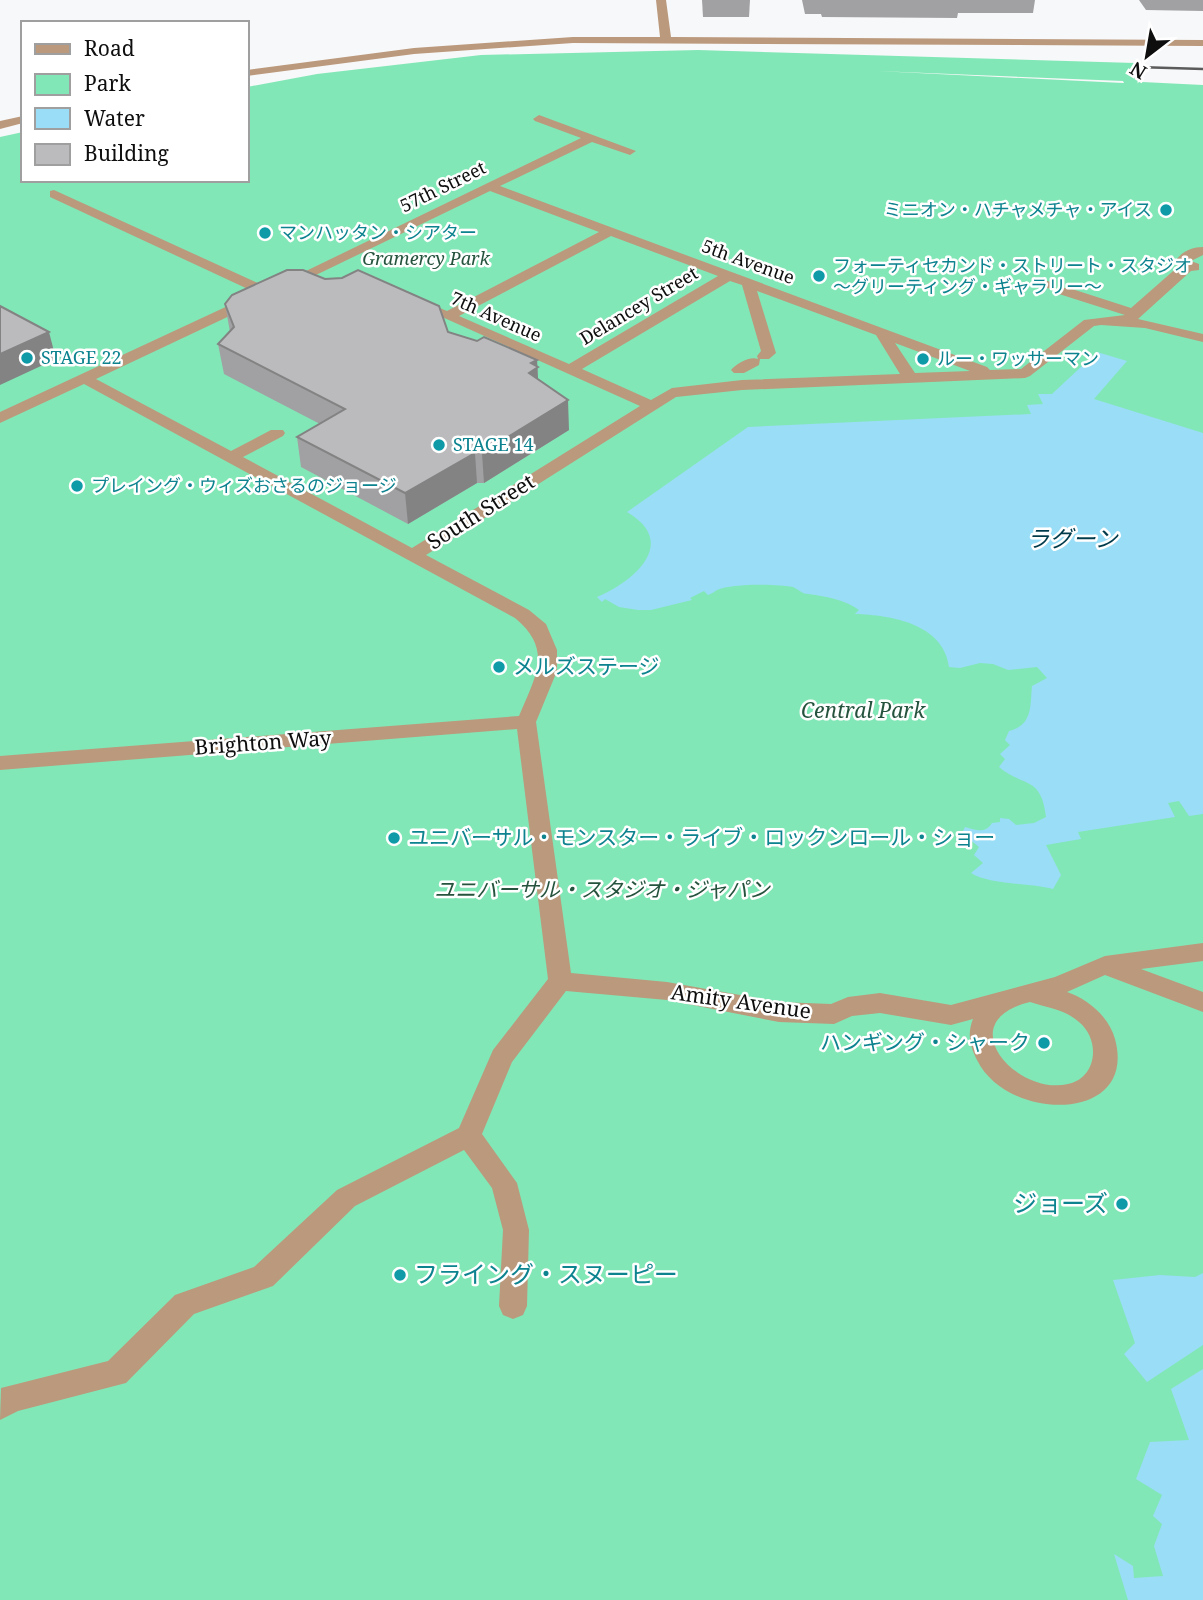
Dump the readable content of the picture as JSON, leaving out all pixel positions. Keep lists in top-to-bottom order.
{
  "streets": {
    "street": [
      "57th Street",
      "5th Avenue",
      "Delancey Street",
      "7th Avenue",
      "South Street",
      "Brighton Way",
      "Amity Avenue"
    ]
  },
  "crossings": [
    ["57th Street", "5th Avenue"],
    ["5th Avenue", "Delancey Street"],
    ["5th Avenue", "South Street"],
    ["Delancey Street", "7th Avenue"],
    ["7th Avenue", "South Street"],
    ["South Street", "Brighton Way"]
  ],
  "water": ["ラグーン"],
  "parks": ["Gramercy Park", "Central Park", "ユニバーサル・スタジオ・ジャパン"],
  "places": [
    "ミニオン・ハチャメチャ・アイス",
    "マンハッタン・シアター",
    "フォーティセカンド・ストリート・スタジオ ～グリーティング・ギャラリー～",
    "STAGE 22",
    "ルー・ワッサーマン",
    "STAGE 14",
    "プレイング・ウィズおさるのジョージ",
    "メルズステージ",
    "ユニバーサル・モンスター・ライブ・ロックンロール・ショー",
    "ハンギング・シャーク",
    "ジョーズ",
    "フライング・スヌーピー"
  ],
  "legend": [
    "Road",
    "Park",
    "Water",
    "Building"
  ],
  "north": "bottom left"
}
